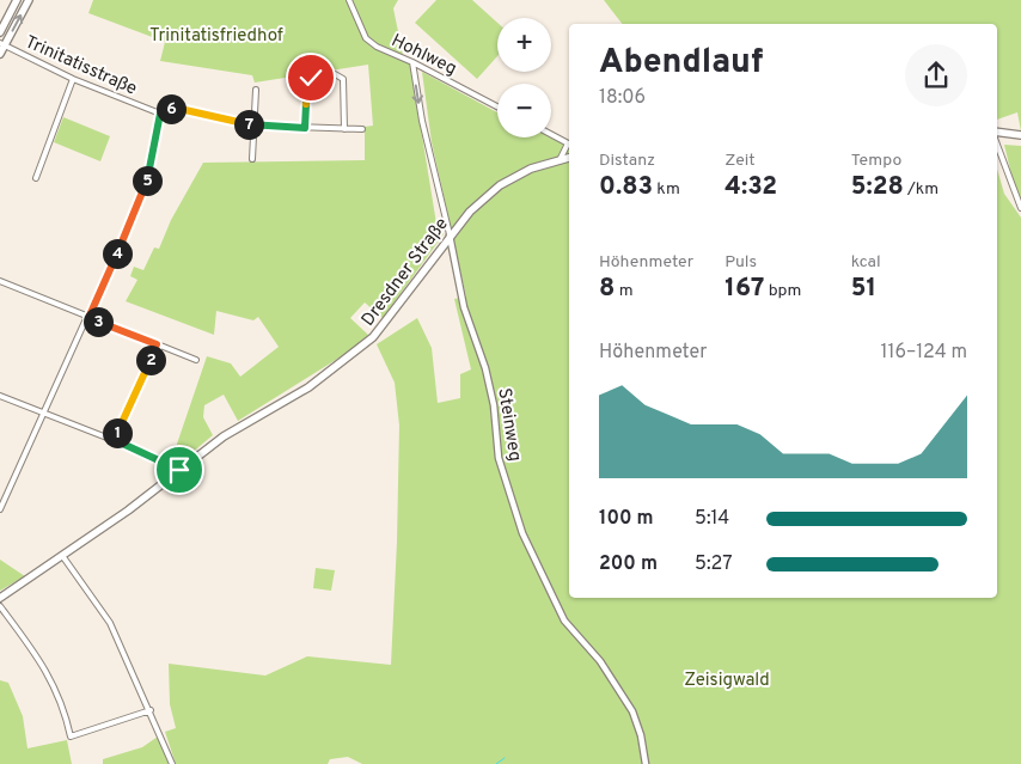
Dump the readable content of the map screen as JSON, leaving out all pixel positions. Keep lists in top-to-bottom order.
{
  "streets": {
    "main road": ["Dresdner Straße"],
    "street": ["Hohlweg", "Trinitatisstraße", "Steinweg"]
  },
  "crossings": [
    ["Hohlweg", "Steinweg"],
    ["Dresdner Straße", "Steinweg"]
  ],
  "parks": ["Trinitatisfriedhof", "Zeisigwald"],
  "page": {
    "map_buttons": ["+", "−"],
    "heading": ["Abendlauf", "18:06"],
    "pins": [
      "6",
      "7",
      "5",
      "4",
      "3",
      "2",
      "1"
    ],
    "stats": [
      ["Distanz", "0.83 km"],
      ["Zeit", "4:32"],
      ["Tempo", "5:28 /km"],
      ["Höhenmeter", "8 m"],
      ["Puls", "167 bpm"],
      ["kcal", "51"]
    ],
    "chart": ["Höhenmeter", "116–124 m"],
    "list": [
      {
        "name": "100 m",
        "note": "5:14"
      },
      {
        "name": "200 m",
        "note": "5:27"
      }
    ]
  }
}
